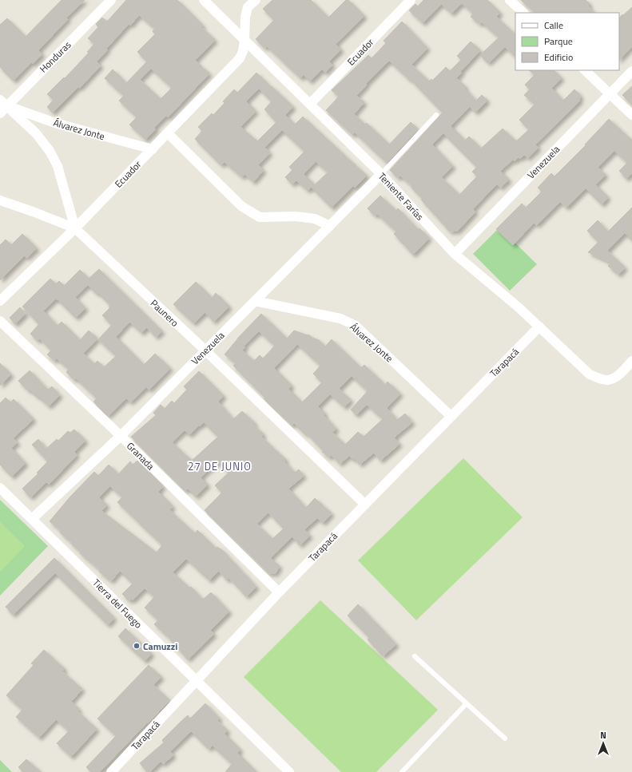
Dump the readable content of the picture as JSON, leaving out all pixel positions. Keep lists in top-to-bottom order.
{
  "streets": {
    "street": [
      "Ecuador",
      "Honduras",
      "Álvarez Jonte",
      "Venezuela",
      "Teniente Farías",
      "Paunero",
      "Tarapacá",
      "Granada",
      "Tierra del Fuego"
    ]
  },
  "crossings": [
    ["Ecuador", "Álvarez Jonte"],
    ["Ecuador", "Teniente Farías"],
    ["Ecuador", "Paunero"],
    ["Honduras", "Álvarez Jonte"],
    ["Álvarez Jonte", "Venezuela"],
    ["Álvarez Jonte", "Tarapacá"],
    ["Venezuela", "Teniente Farías"],
    ["Venezuela", "Paunero"],
    ["Venezuela", "Granada"],
    ["Venezuela", "Tierra del Fuego"],
    ["Teniente Farías", "Tarapacá"],
    ["Paunero", "Tarapacá"],
    ["Tarapacá", "Granada"],
    ["Tarapacá", "Tierra del Fuego"]
  ],
  "districts": ["27 DE JUNIO"],
  "places": ["Camuzzi"],
  "legend": ["Calle", "Parque", "Edificio"],
  "north": "top"
}
